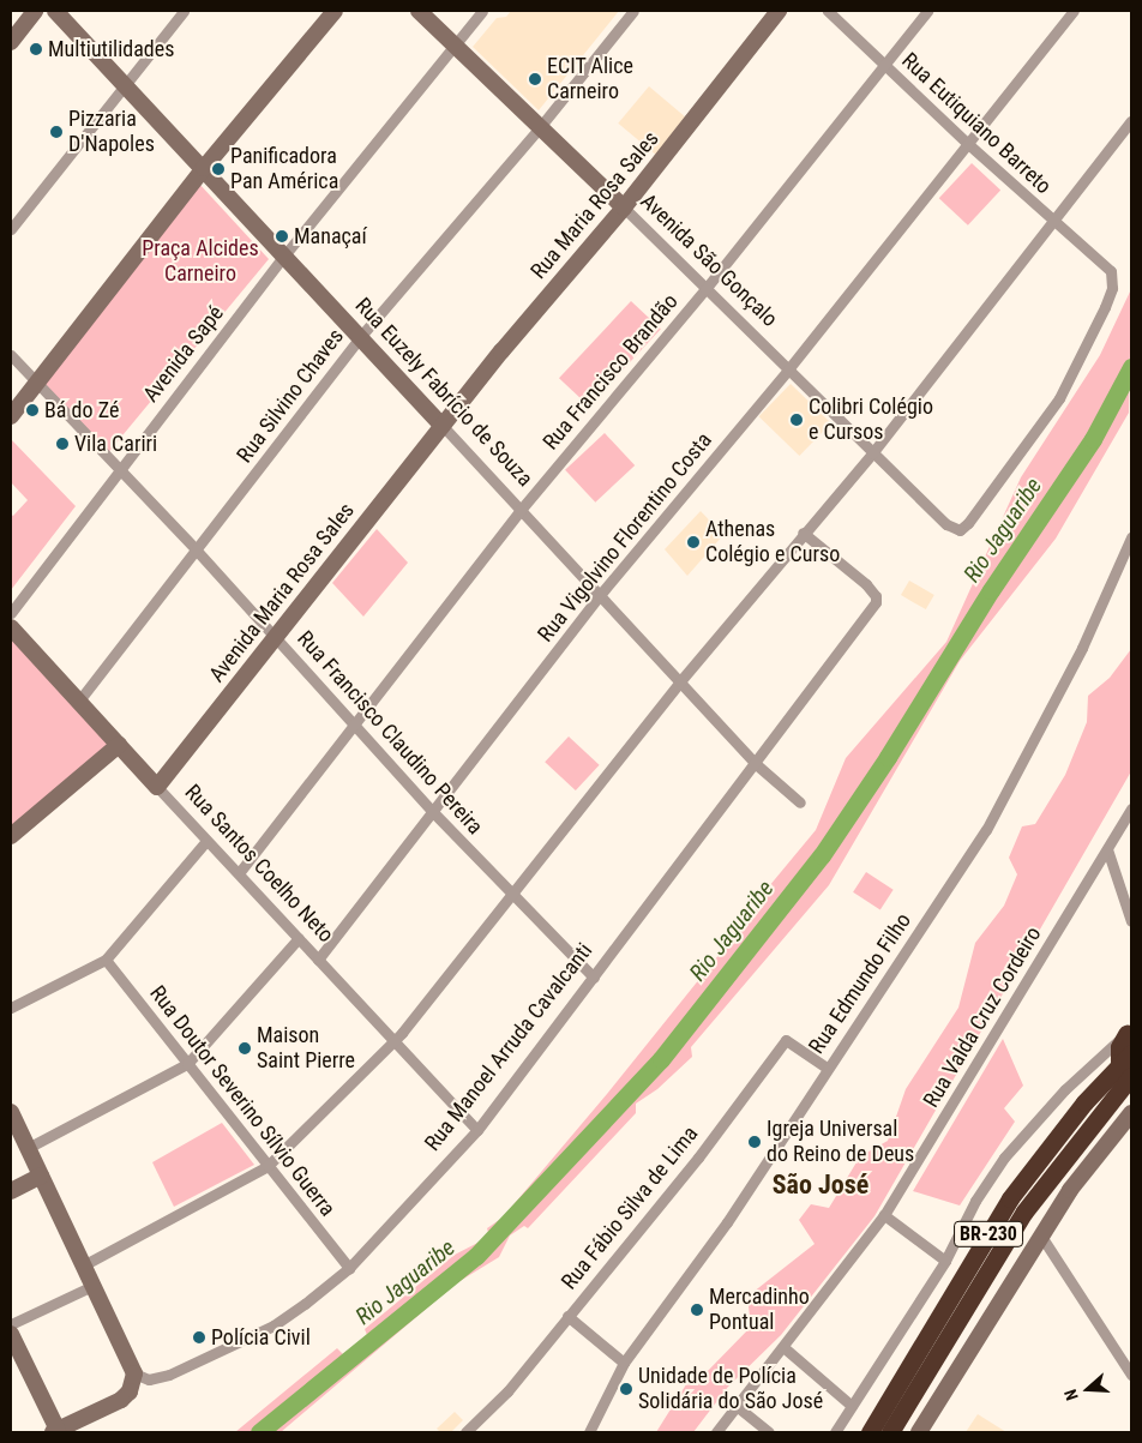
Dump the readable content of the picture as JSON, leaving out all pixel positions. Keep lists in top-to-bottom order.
{
  "streets": {
    "highway": ["BR-230"],
    "main road": [
      "Rua Maria Rosa Sales",
      "Avenida São Gonçalo",
      "Rua Euzely Fabrício de Souza",
      "Avenida Maria Rosa Sales",
      "Rua Santos Coelho Neto"
    ],
    "street": [
      "Rua Eutiquiano Barreto",
      "Avenida Sapé",
      "Rua Francisco Brandão",
      "Rua Silvino Chaves",
      "Rua Vigolvino Florentino Costa",
      "Rua Francisco Claudino Pereira",
      "Rua Edmundo Filho",
      "Rua Valda Cruz Cordeiro",
      "Rua Manoel Arruda Cavalcanti",
      "Rua Doutor Severino Sílvio Guerra",
      "Rua Fábio Silva de Lima"
    ]
  },
  "crossings": [
    ["Rua Eutiquiano Barreto", "Avenida São Gonçalo"],
    ["Rua Eutiquiano Barreto", "Rua Francisco Brandão"],
    ["Rua Eutiquiano Barreto", "Rua Vigolvino Florentino Costa"],
    ["Rua Maria Rosa Sales", "Avenida São Gonçalo"],
    ["Rua Maria Rosa Sales", "Rua Euzely Fabrício de Souza"],
    ["Rua Maria Rosa Sales", "Avenida Maria Rosa Sales"],
    ["Avenida São Gonçalo", "Avenida Sapé"],
    ["Avenida São Gonçalo", "Rua Francisco Brandão"],
    ["Avenida São Gonçalo", "Rua Silvino Chaves"],
    ["Avenida São Gonçalo", "Rua Vigolvino Florentino Costa"],
    ["Avenida Sapé", "Rua Euzely Fabrício de Souza"],
    ["Avenida Sapé", "Rua Francisco Claudino Pereira"],
    ["Rua Francisco Brandão", "Rua Euzely Fabrício de Souza"],
    ["Rua Francisco Brandão", "Rua Francisco Claudino Pereira"],
    ["Rua Francisco Brandão", "Rua Santos Coelho Neto"],
    ["Rua Euzely Fabrício de Souza", "Rua Silvino Chaves"],
    ["Rua Euzely Fabrício de Souza", "Rua Vigolvino Florentino Costa"],
    ["Rua Euzely Fabrício de Souza", "Avenida Maria Rosa Sales"],
    ["Rua Euzely Fabrício de Souza", "Rua Manoel Arruda Cavalcanti"],
    ["Rua Silvino Chaves", "Rua Francisco Claudino Pereira"],
    ["Rua Silvino Chaves", "Rua Santos Coelho Neto"],
    ["Rua Vigolvino Florentino Costa", "Rua Francisco Claudino Pereira"],
    ["Rua Vigolvino Florentino Costa", "Rua Santos Coelho Neto"],
    ["Avenida Maria Rosa Sales", "Rua Francisco Claudino Pereira"],
    ["Avenida Maria Rosa Sales", "Rua Santos Coelho Neto"],
    ["Rua Francisco Claudino Pereira", "Rua Manoel Arruda Cavalcanti"],
    ["Rua Santos Coelho Neto", "Rua Manoel Arruda Cavalcanti"],
    ["Rua Edmundo Filho", "Rua Fábio Silva de Lima"],
    ["Rua Manoel Arruda Cavalcanti", "Rua Doutor Severino Sílvio Guerra"]
  ],
  "districts": ["São José"],
  "water": ["Rio Jaguaribe"],
  "parks": ["Praça Alcides Carneiro"],
  "places": [
    "Multiutilidades",
    "ECIT Alice Carneiro",
    "Pizzaria D'Napoles",
    "Panificadora Pan América",
    "Manaçaí",
    "Bá do Zé",
    "Colibri Colégio e Cursos",
    "Vila Cariri",
    "Athenas Colégio e Curso",
    "Maison Saint Pierre",
    "Igreja Universal do Reino de Deus",
    "Mercadinho Pontual",
    "Polícia Civil",
    "Unidade de Polícia Solidária do São José"
  ],
  "north": "left"
}
